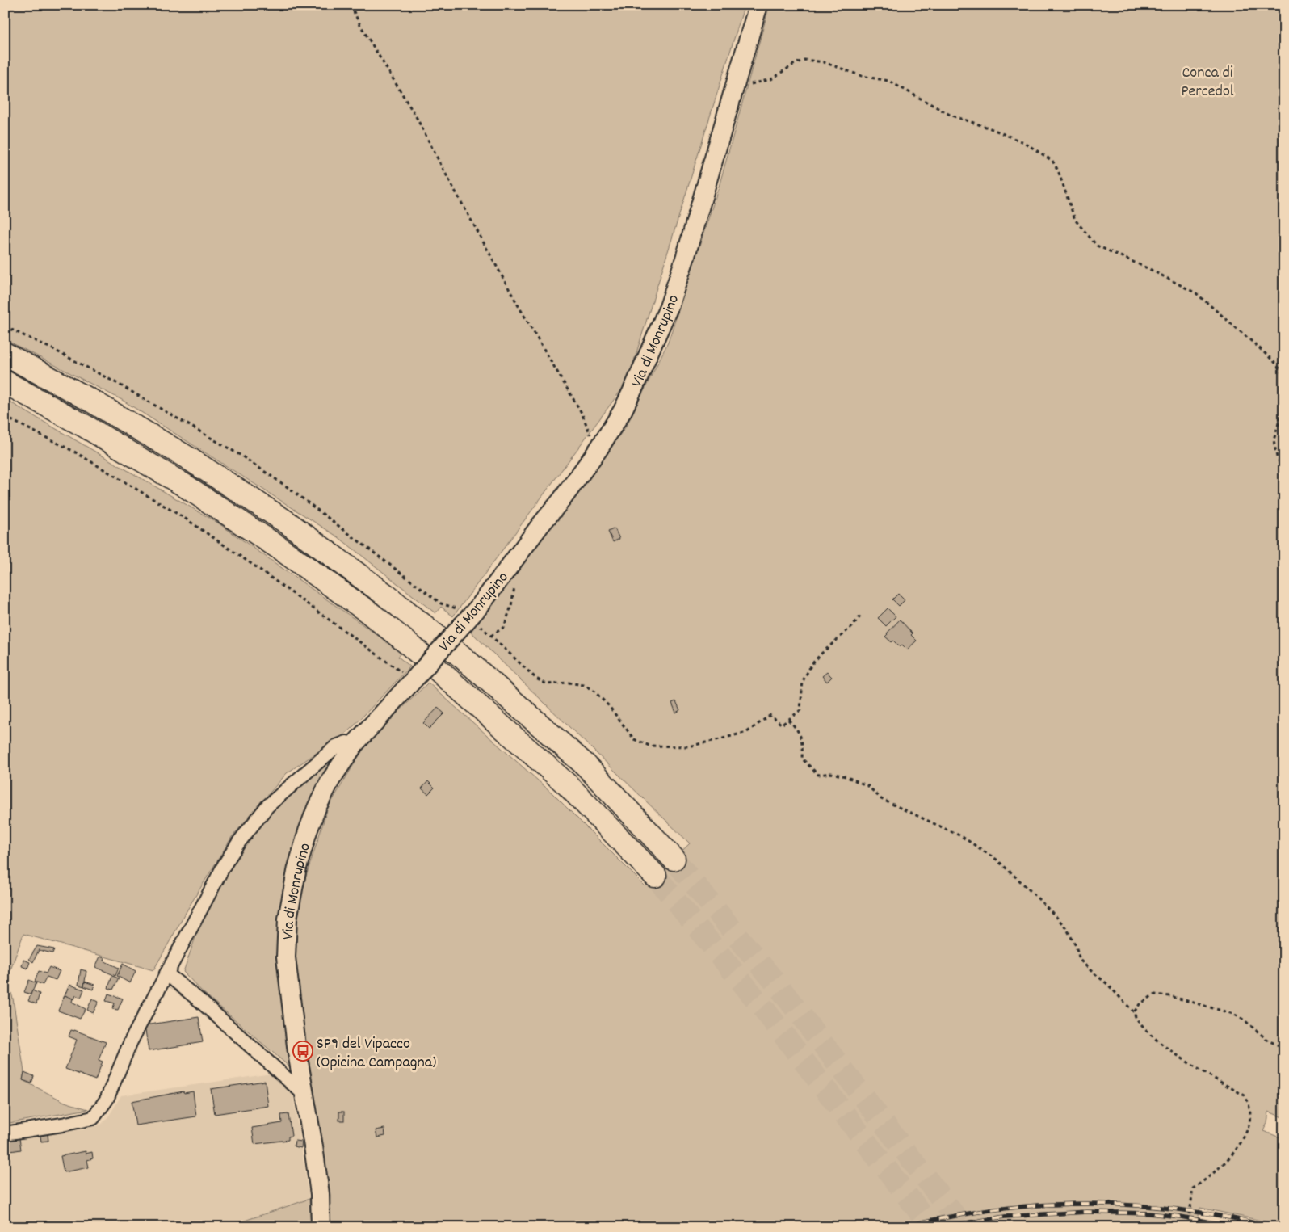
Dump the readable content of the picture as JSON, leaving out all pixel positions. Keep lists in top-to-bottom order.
{
  "streets": {
    "main road": ["Via di Monrupino"]
  },
  "parks": ["Conca di Percedol"],
  "places": {
    "bus stop": ["SP9 del Vipacco (Opicina Campagna)"]
  }
}
